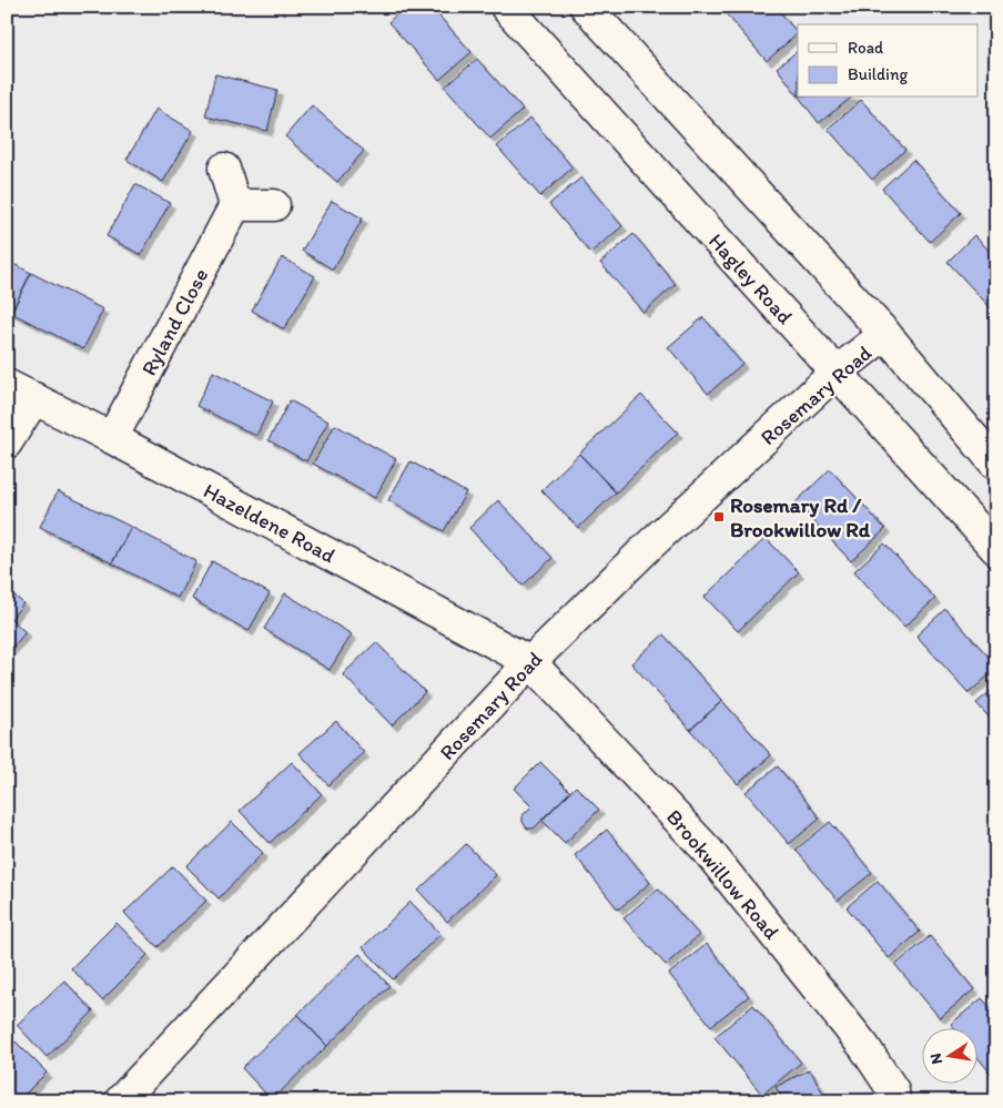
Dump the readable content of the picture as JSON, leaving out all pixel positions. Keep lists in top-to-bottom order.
{
  "streets": {
    "street": [
      "Hagley Road",
      "Ryland Close",
      "Rosemary Road",
      "Hazeldene Road",
      "Brookwillow Road"
    ]
  },
  "crossings": [
    ["Hagley Road", "Rosemary Road"],
    ["Ryland Close", "Hazeldene Road"],
    ["Rosemary Road", "Hazeldene Road"],
    ["Rosemary Road", "Brookwillow Road"],
    ["Hazeldene Road", "Brookwillow Road"]
  ],
  "places": {
    "transit": ["Rosemary Rd / Brookwillow Rd"]
  },
  "legend": ["Road", "Building"],
  "north": "left"
}
